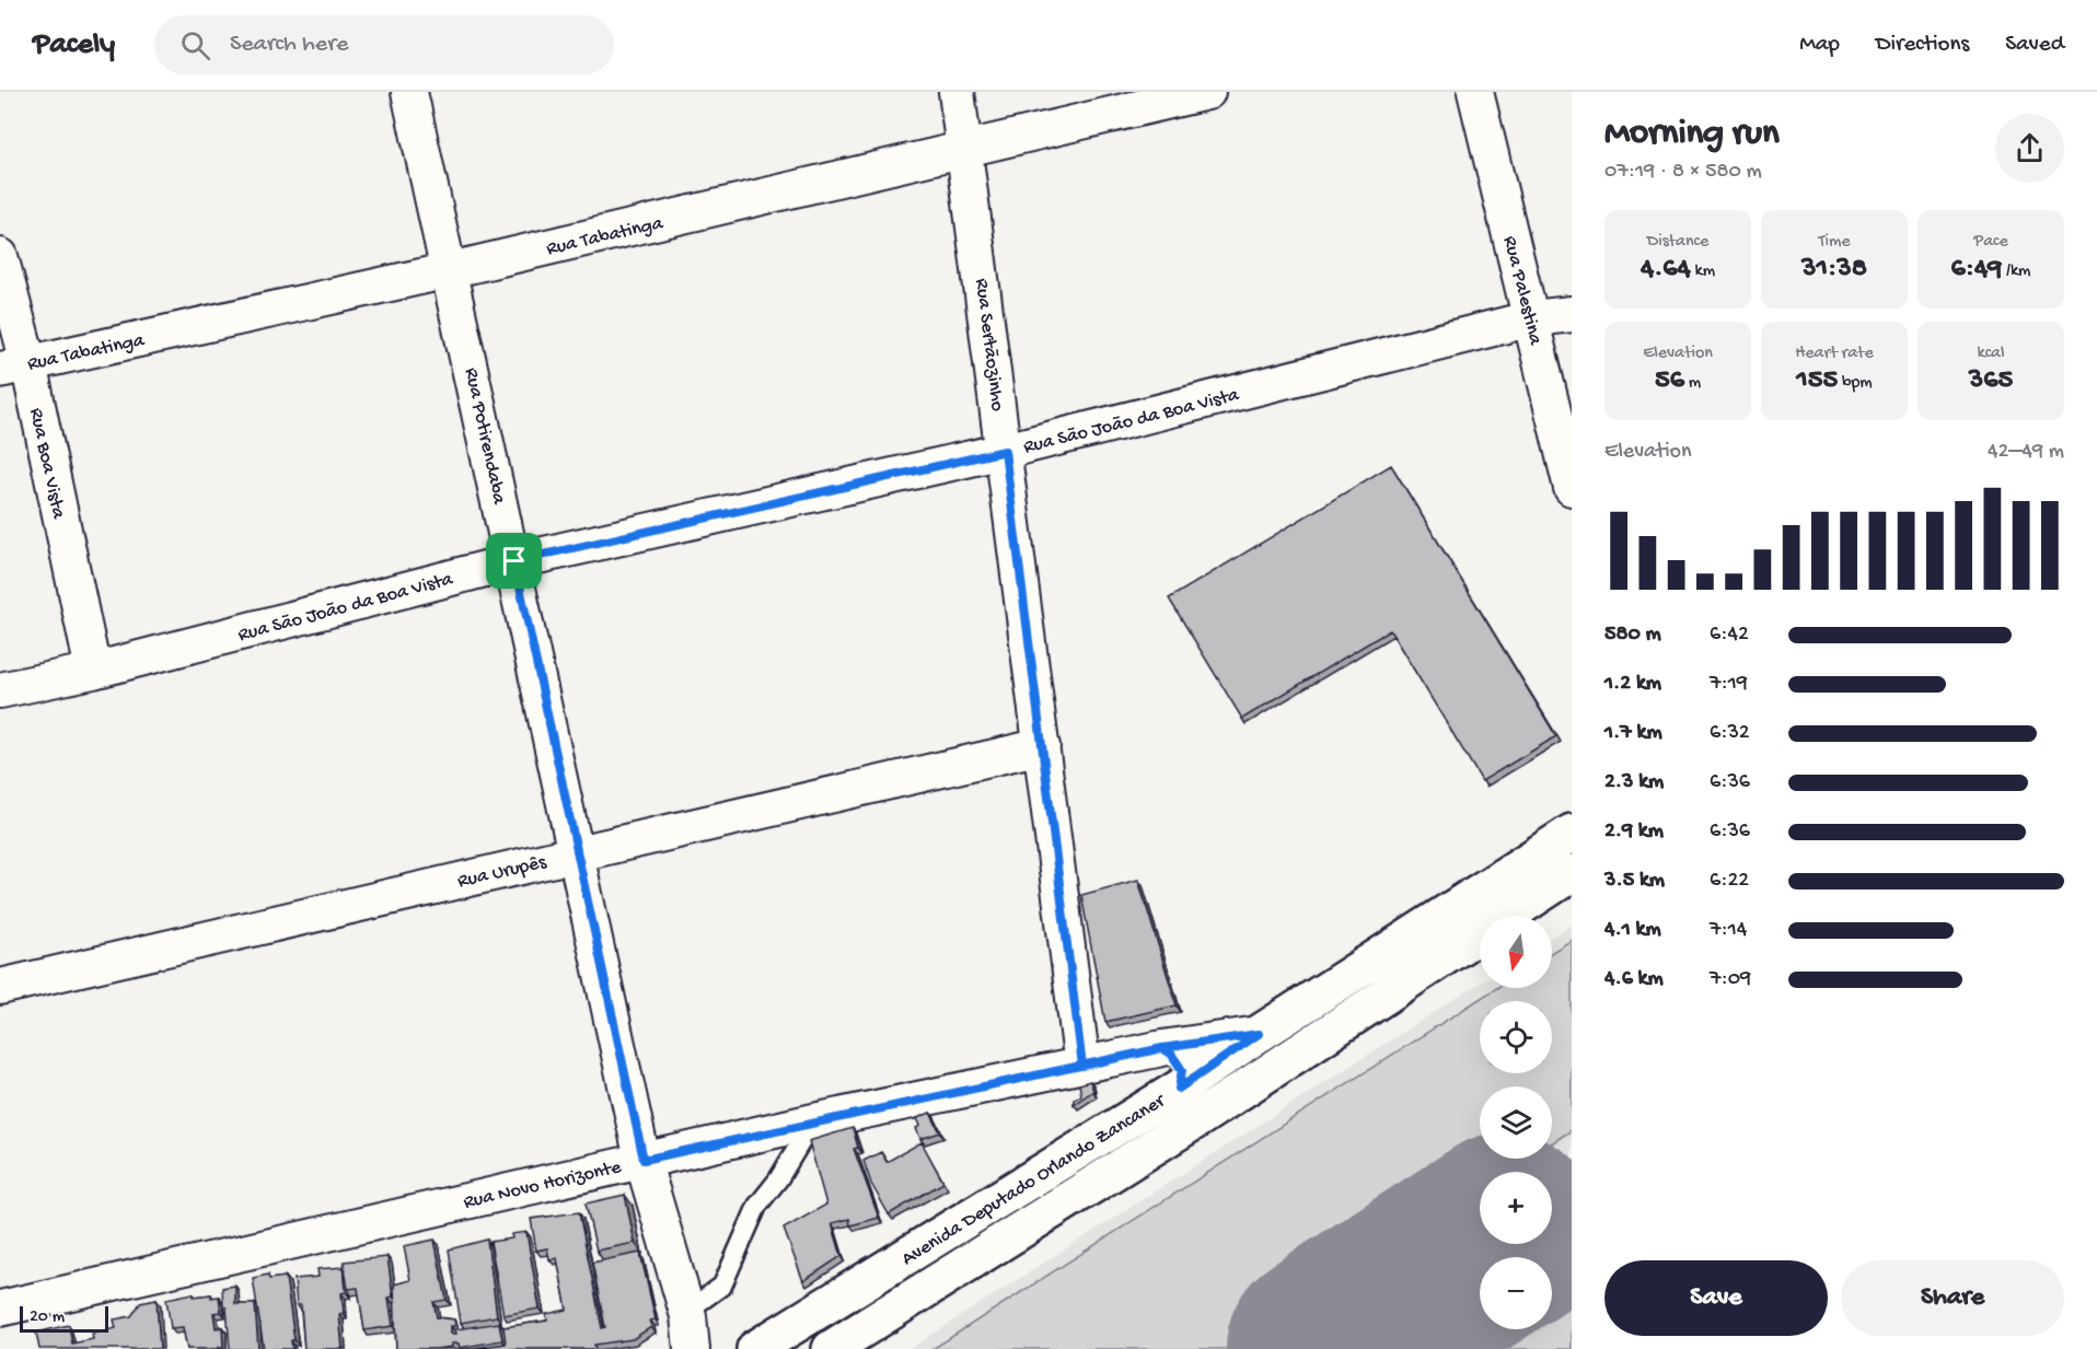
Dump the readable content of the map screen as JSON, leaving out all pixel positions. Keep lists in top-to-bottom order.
{
  "streets": {
    "main road": ["Avenida Deputado Orlando Zancaner"],
    "street": [
      "Rua Tabatinga",
      "Rua Palestina",
      "Rua Sertãozinho",
      "Rua São João da Boa Vista",
      "Rua Potirendaba",
      "Rua Boa Vista",
      "Rua Urupês",
      "Rua Novo Horizonte"
    ]
  },
  "crossings": [
    ["Rua Tabatinga", "Rua Sertãozinho"],
    ["Rua Tabatinga", "Rua Potirendaba"],
    ["Rua Tabatinga", "Rua Boa Vista"],
    ["Rua Palestina", "Rua São João da Boa Vista"],
    ["Rua Sertãozinho", "Rua São João da Boa Vista"],
    ["Rua Sertãozinho", "Rua Urupês"],
    ["Rua Sertãozinho", "Rua Novo Horizonte"],
    ["Rua São João da Boa Vista", "Rua Potirendaba"],
    ["Rua São João da Boa Vista", "Rua Boa Vista"],
    ["Rua Potirendaba", "Rua Urupês"],
    ["Rua Potirendaba", "Rua Novo Horizonte"],
    ["Avenida Deputado Orlando Zancaner", "Rua Novo Horizonte"]
  ],
  "scale_bar": "20 m",
  "north": "bottom",
  "page": {
    "header": "Pacely",
    "search": "Search here",
    "nav": ["Map", "Directions", "Saved"],
    "heading": ["Morning run", "07:19 · 8 × 580 m"],
    "stats": [
      ["Distance", "4.64 km"],
      ["Time", "31:38"],
      ["Pace", "6:49 /km"],
      ["Elevation", "56 m"],
      ["Heart rate", "155 bpm"],
      ["kcal", "365"]
    ],
    "chart": ["Elevation", "42–49 m"],
    "list": [
      {
        "name": "580 m",
        "note": "6:42"
      },
      {
        "name": "1.2 km",
        "note": "7:19"
      },
      {
        "name": "1.7 km",
        "note": "6:32"
      },
      {
        "name": "2.3 km",
        "note": "6:36"
      },
      {
        "name": "2.9 km",
        "note": "6:36"
      },
      {
        "name": "3.5 km",
        "note": "6:22"
      },
      {
        "name": "4.1 km",
        "note": "7:14"
      },
      {
        "name": "4.6 km",
        "note": "7:09"
      }
    ],
    "map_buttons": ["+", "−"],
    "buttons": ["Save", "Share"],
    "scale": "20 m"
  }
}
